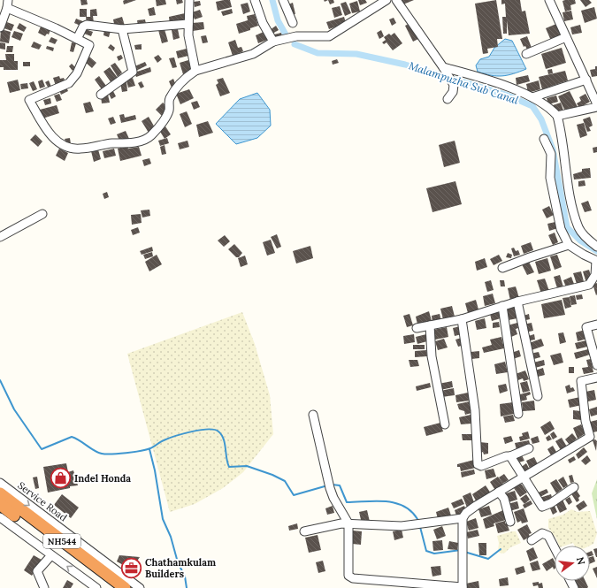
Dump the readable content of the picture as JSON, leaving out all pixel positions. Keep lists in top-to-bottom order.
{
  "streets": {
    "highway": ["NH544"],
    "street": ["Service Road"]
  },
  "water": ["Malampuzha Sub Canal"],
  "places": {
    "shop": ["Indel Honda"],
    "office": ["Chathamkulam Builders"]
  },
  "north": "right"
}
